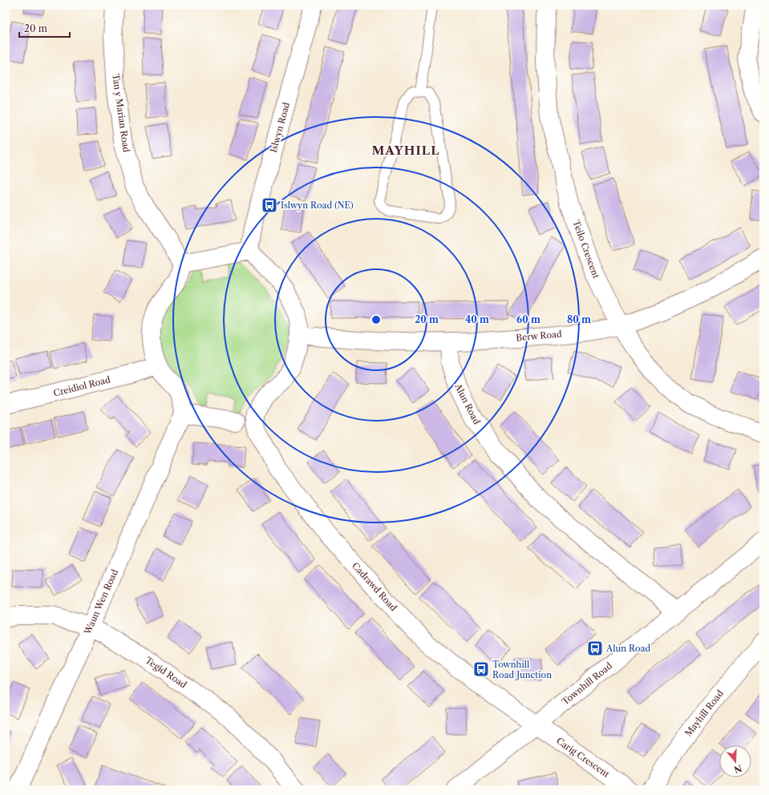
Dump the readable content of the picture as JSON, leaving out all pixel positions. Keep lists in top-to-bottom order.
{
  "streets": {
    "street": [
      "Tan y Marian Road",
      "Islwyn Road",
      "Teilo Crescent",
      "Berw Road",
      "Creidiol Road",
      "Alun Road",
      "Cadrawd Road",
      "Waun Wen Road",
      "Tegid Road",
      "Townhill Road",
      "Mayhill Road",
      "Carig Crescent"
    ]
  },
  "crossings": [
    ["Teilo Crescent", "Berw Road"],
    ["Berw Road", "Alun Road"],
    ["Berw Road", "Cadrawd Road"],
    ["Alun Road", "Townhill Road"],
    ["Cadrawd Road", "Townhill Road"],
    ["Cadrawd Road", "Carig Crescent"],
    ["Waun Wen Road", "Tegid Road"],
    ["Townhill Road", "Carig Crescent"]
  ],
  "districts": ["MAYHILL"],
  "places": {
    "bus stop": ["Islwyn Road (NE)", "Alun Road", "Townhill Road Junction"]
  },
  "scale_bar": "20 m",
  "north": "bottom",
  "rings": [
    "20 m",
    "40 m",
    "60 m",
    "80 m"
  ]
}
